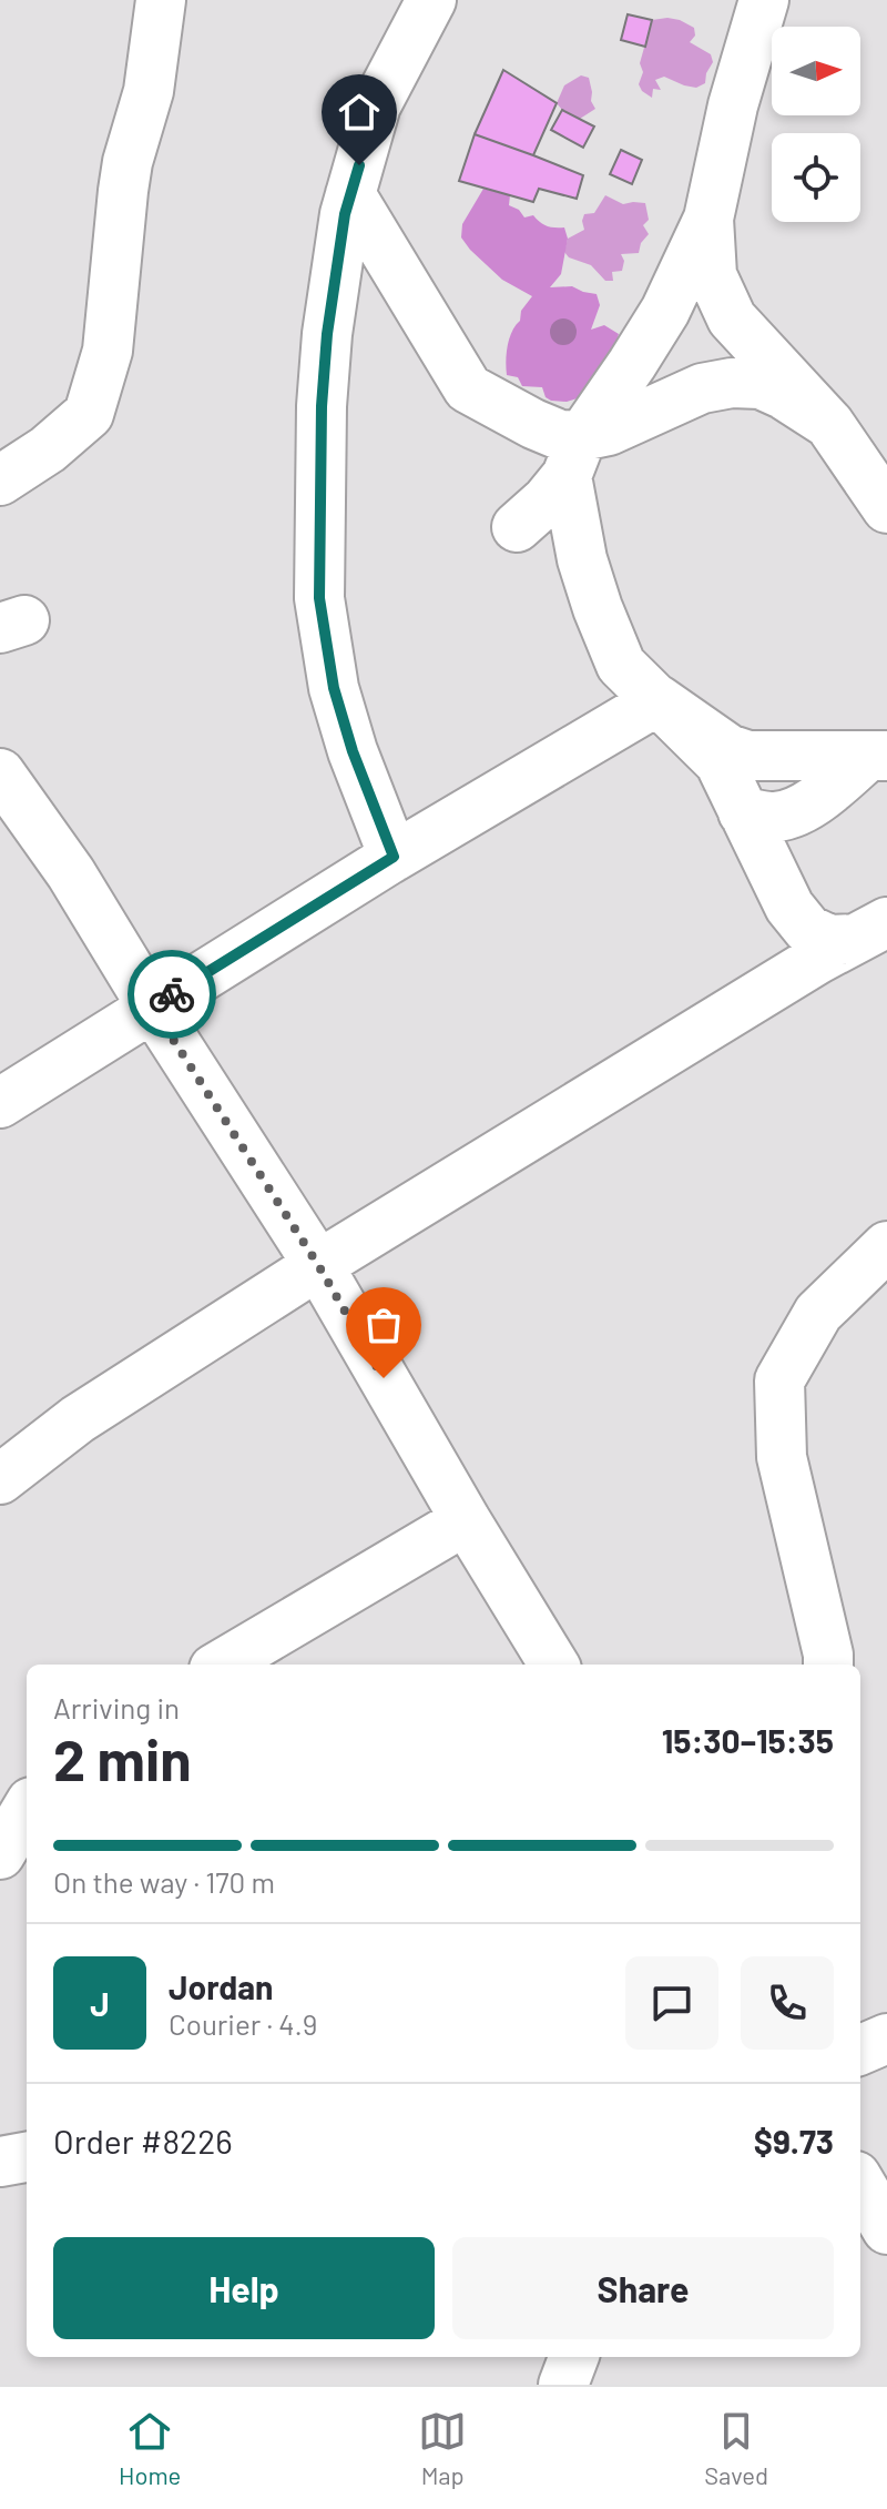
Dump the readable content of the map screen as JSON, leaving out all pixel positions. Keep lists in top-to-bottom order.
{
  "north": "right",
  "page": {
    "heading": ["2 min", "Arriving in", "15:30–15:35"],
    "panel": [
      "Jordan",
      "Courier · 4.9",
      "Order #8226",
      "$9.73"
    ],
    "bar": "On the way · 170 m",
    "round": "J",
    "buttons": ["Help", "Share"],
    "tabs": ["Home", "Map", "Saved"]
  }
}
